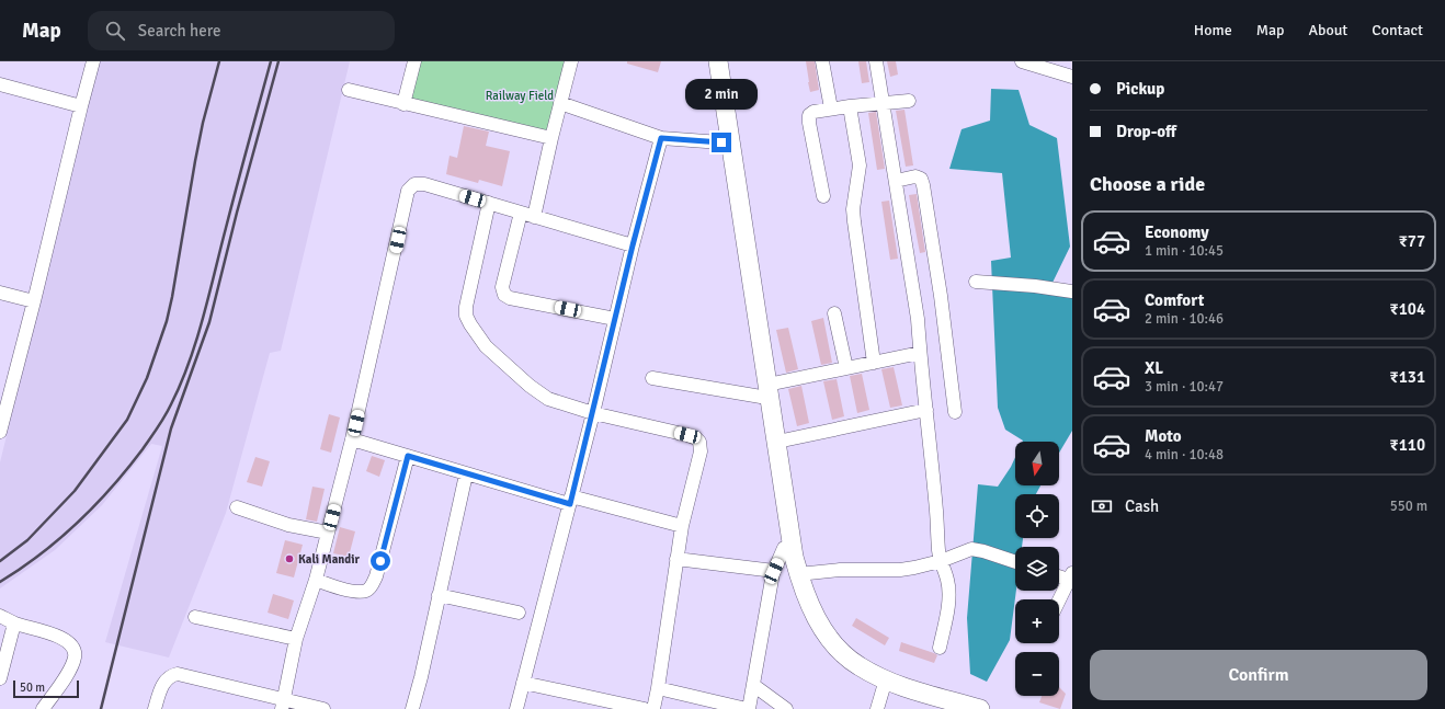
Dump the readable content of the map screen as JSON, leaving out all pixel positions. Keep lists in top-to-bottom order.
{
  "parks": ["Railway Field"],
  "places": ["Kali Mandir"],
  "scale_bar": "50 m",
  "north": "bottom",
  "page": {
    "header": "Map",
    "search": "Search here",
    "nav": [
      "Home",
      "Map",
      "About",
      "Contact"
    ],
    "banner": ["Pickup", "Drop-off"],
    "bubble": "2 min",
    "heading": "Choose a ride",
    "list": [
      {
        "name": "Economy",
        "note": "1 min · 10:45",
        "value": "₹77"
      },
      {
        "name": "Comfort",
        "note": "2 min · 10:46",
        "value": "₹104"
      },
      {
        "name": "XL",
        "note": "3 min · 10:47",
        "value": "₹131"
      },
      {
        "name": "Moto",
        "note": "4 min · 10:48",
        "value": "₹110"
      }
    ],
    "map_buttons": ["+", "−"],
    "pay": ["Cash", "550 m"],
    "buttons": "Confirm",
    "scale": "50 m"
  }
}
